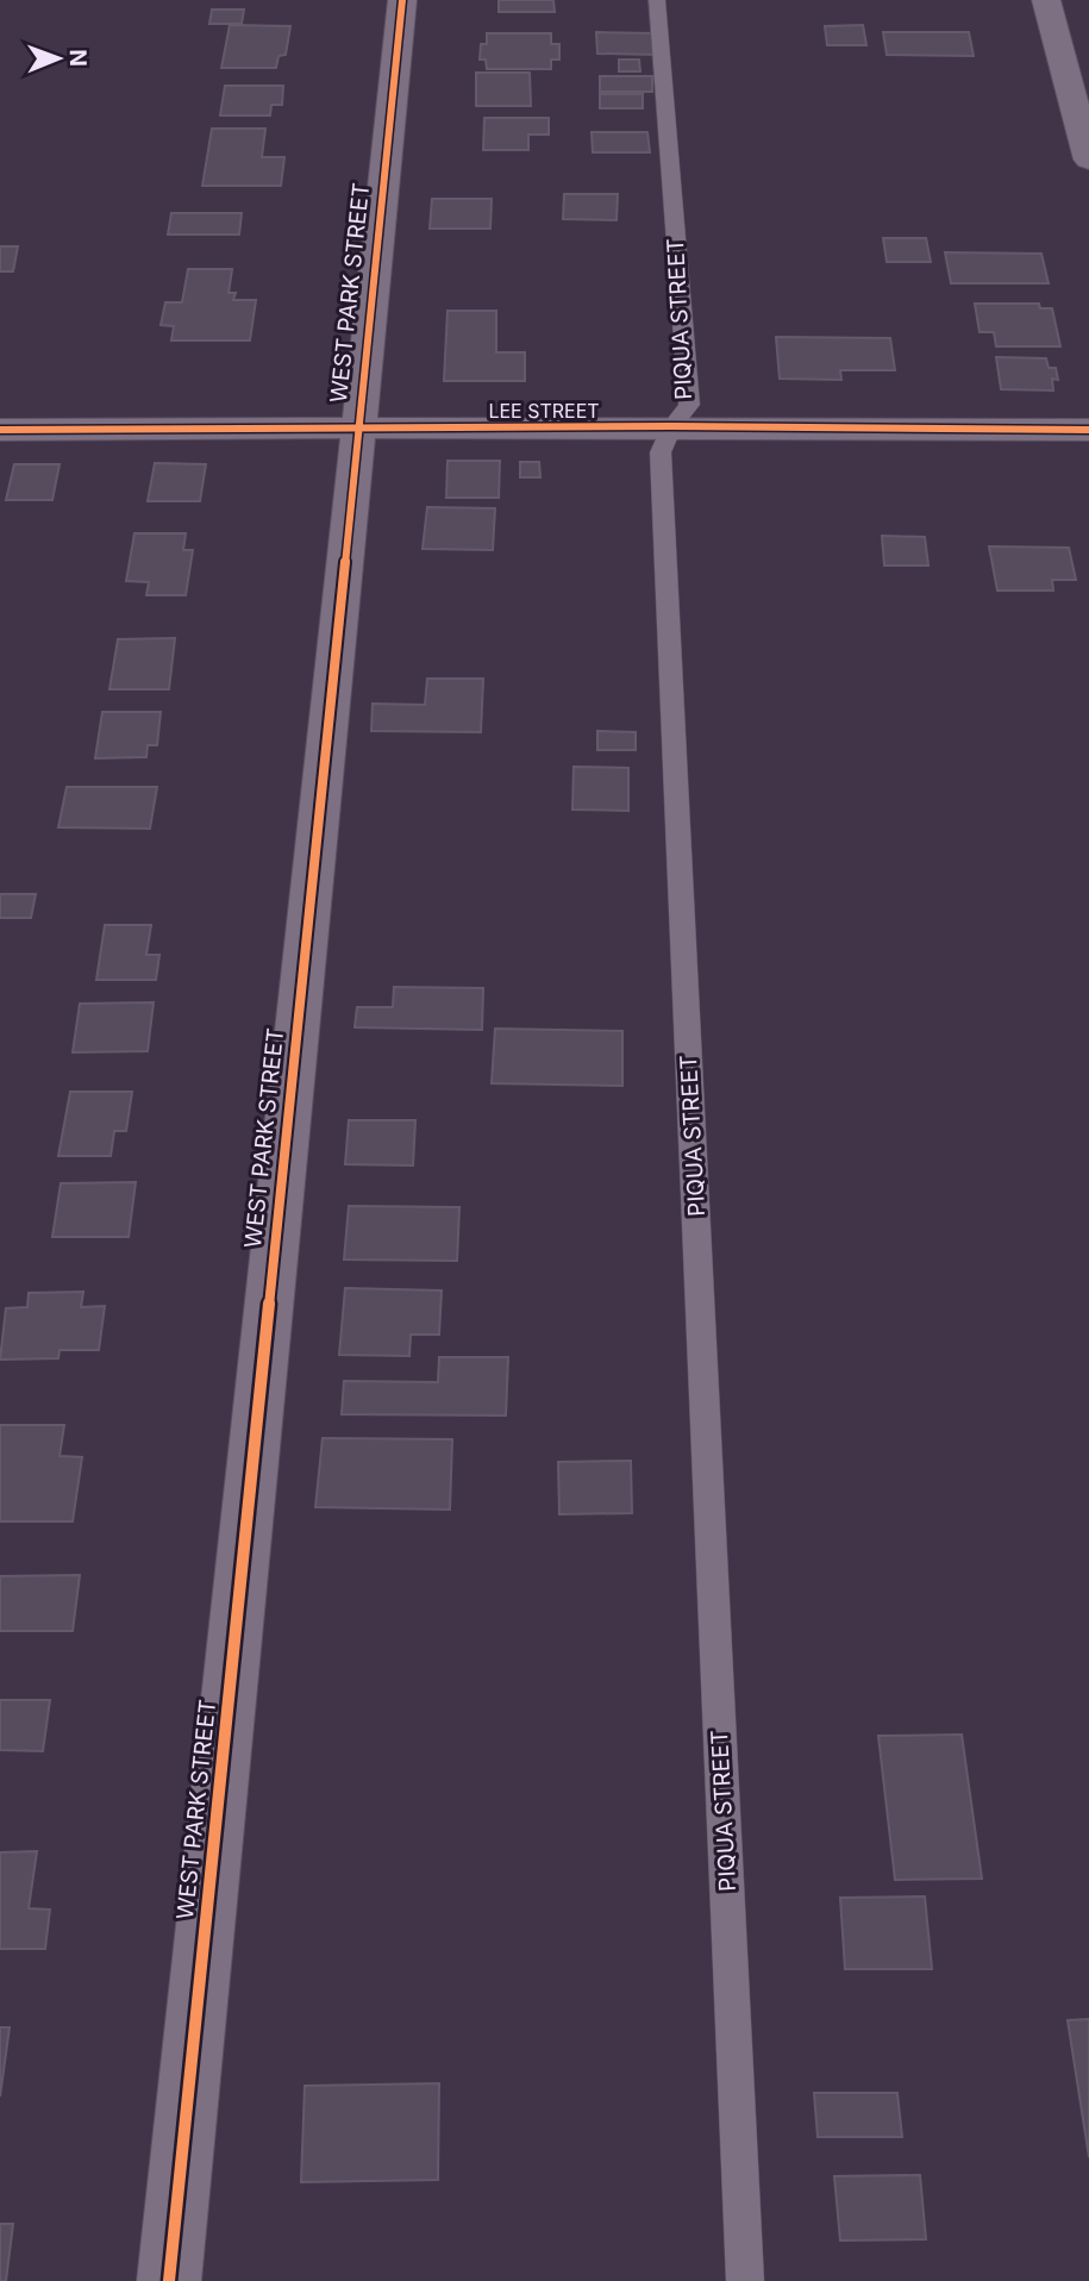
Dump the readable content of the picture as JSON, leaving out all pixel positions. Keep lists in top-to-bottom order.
{
  "streets": {
    "street": ["WEST PARK STREET", "LEE STREET"],
    "lane": ["PIQUA STREET"]
  },
  "crossings": [
    ["WEST PARK STREET", "LEE STREET"],
    ["PIQUA STREET", "LEE STREET"]
  ],
  "north": "right"
}
